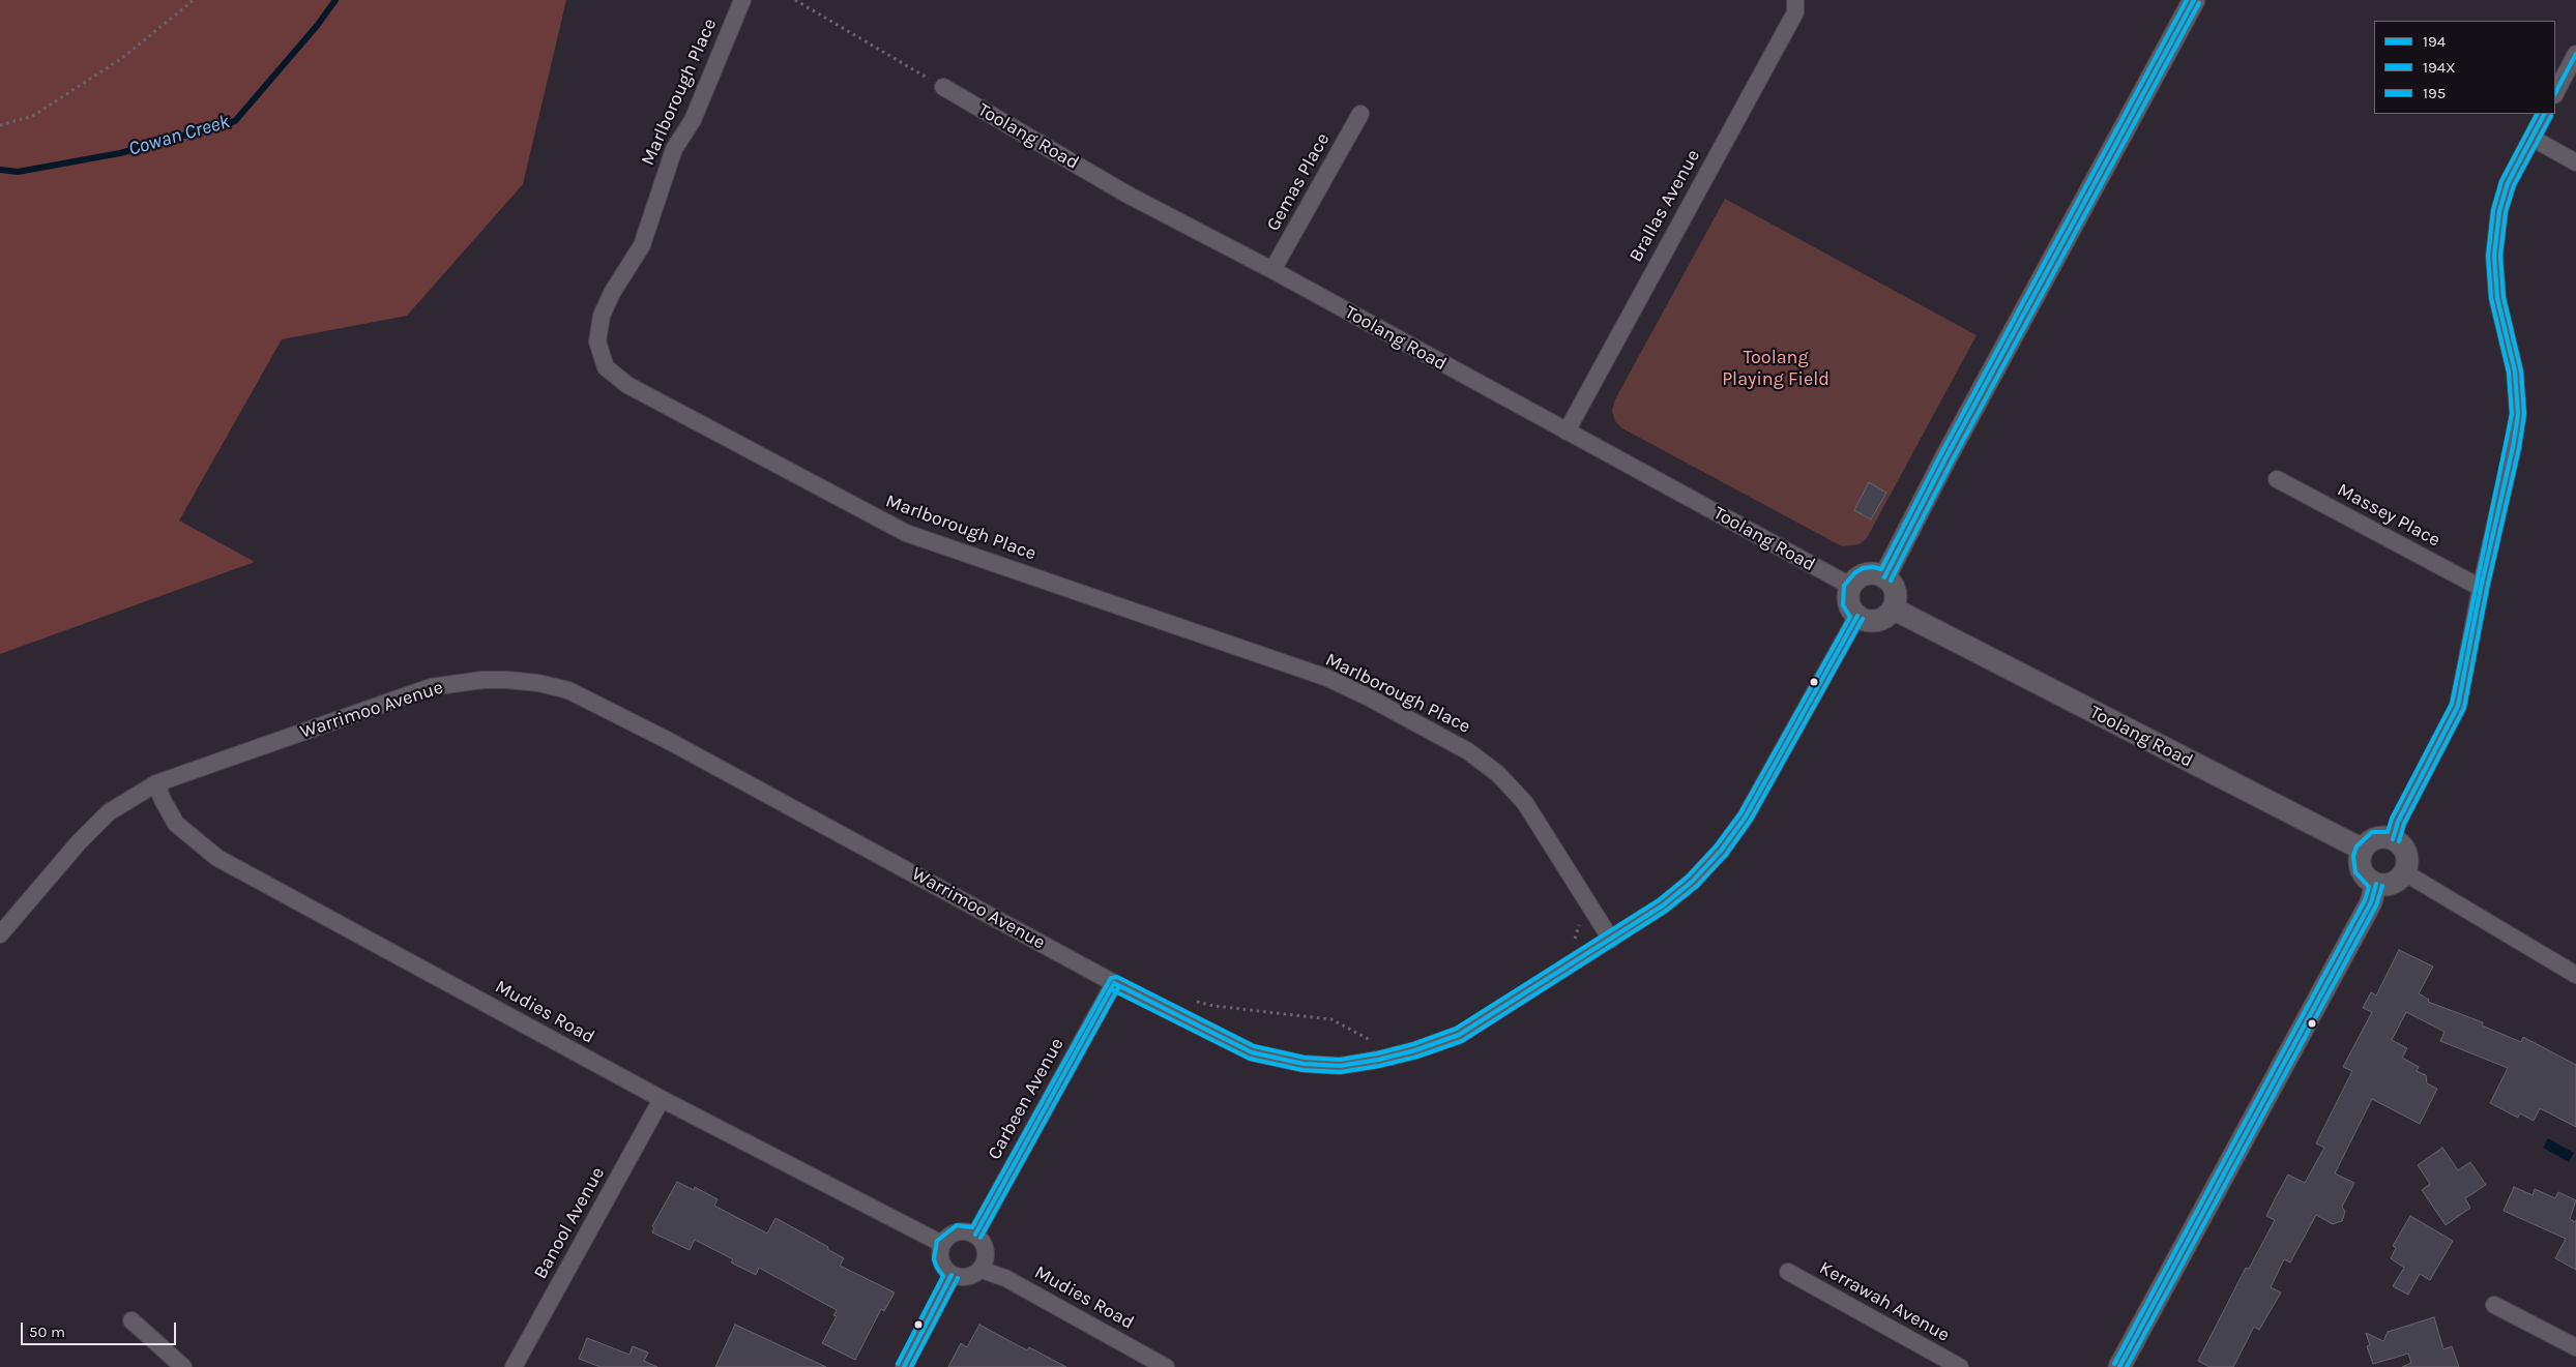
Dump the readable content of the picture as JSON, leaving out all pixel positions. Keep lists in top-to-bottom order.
{
  "streets": {
    "street": [
      "Marlborough Place",
      "Toolang Road",
      "Gemas Place",
      "Brallas Avenue",
      "Massey Place",
      "Warrimoo Avenue",
      "Mudies Road",
      "Carbeen Avenue",
      "Banool Avenue",
      "Kerrawah Avenue"
    ]
  },
  "crossings": [
    ["Marlborough Place", "Warrimoo Avenue"],
    ["Toolang Road", "Gemas Place"],
    ["Toolang Road", "Brallas Avenue"],
    ["Toolang Road", "Warrimoo Avenue"],
    ["Warrimoo Avenue", "Mudies Road"],
    ["Warrimoo Avenue", "Carbeen Avenue"],
    ["Mudies Road", "Carbeen Avenue"],
    ["Mudies Road", "Banool Avenue"]
  ],
  "water": ["Cowan Creek"],
  "parks": ["Toolang Playing Field"],
  "lines": ["transit line 194", "transit line 195", "transit line 194X"],
  "legend": ["194", "194X", "195"],
  "scale_bar": "50 m"
}
